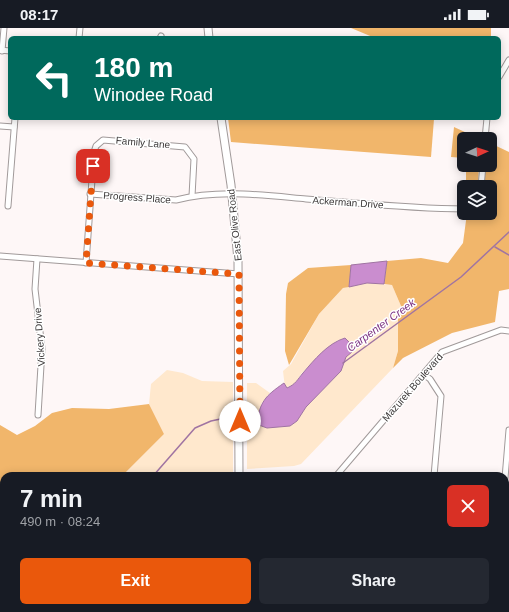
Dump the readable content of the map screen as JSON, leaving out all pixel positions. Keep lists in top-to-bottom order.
{
  "streets": {
    "street": [
      "Family Lane",
      "Progress Place",
      "Ackerman Drive",
      "East Olive Road",
      "Vickery Drive",
      "Mazurek Boulevard"
    ]
  },
  "crossings": [
    ["Family Lane", "Progress Place"],
    ["Progress Place", "Ackerman Drive"],
    ["Progress Place", "East Olive Road"],
    ["Ackerman Drive", "East Olive Road"]
  ],
  "water": ["Carpenter Creek"],
  "north": "right",
  "page": {
    "status": "08:17",
    "turn": ["180 m", "Winodee Road"],
    "heading": ["7 min", "490 m · 08:24"],
    "buttons": ["Exit", "Share"]
  }
}
